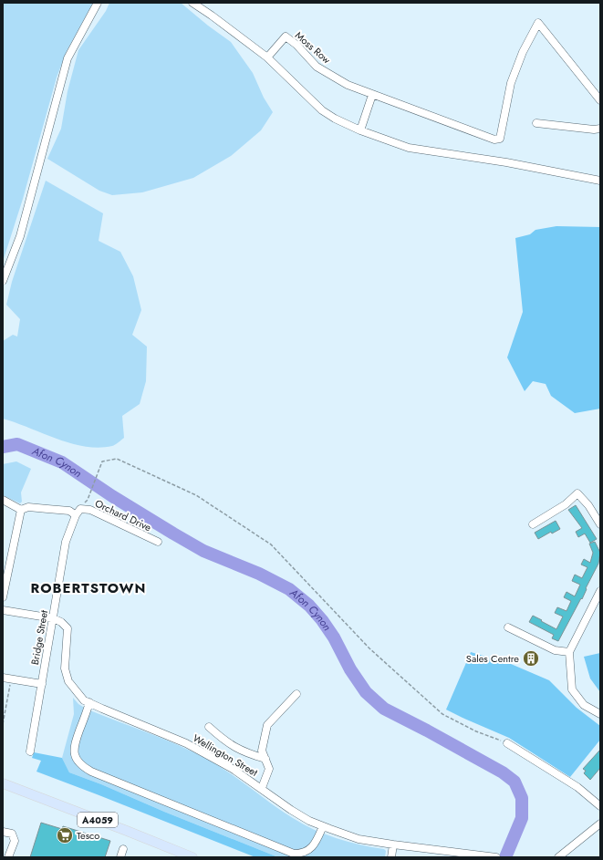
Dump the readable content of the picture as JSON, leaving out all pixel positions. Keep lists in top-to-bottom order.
{
  "streets": {
    "main road": ["A4059"],
    "street": [
      "Moss Row",
      "Orchard Drive",
      "Bridge Street",
      "Wellington Street"
    ]
  },
  "crossings": [
    ["Orchard Drive", "Bridge Street"],
    ["Bridge Street", "Wellington Street"]
  ],
  "districts": ["ROBERTSTOWN"],
  "water": ["Afon Cynon"],
  "places": {
    "building": ["Sales Centre"],
    "supermarket": ["Tesco"]
  }
}
